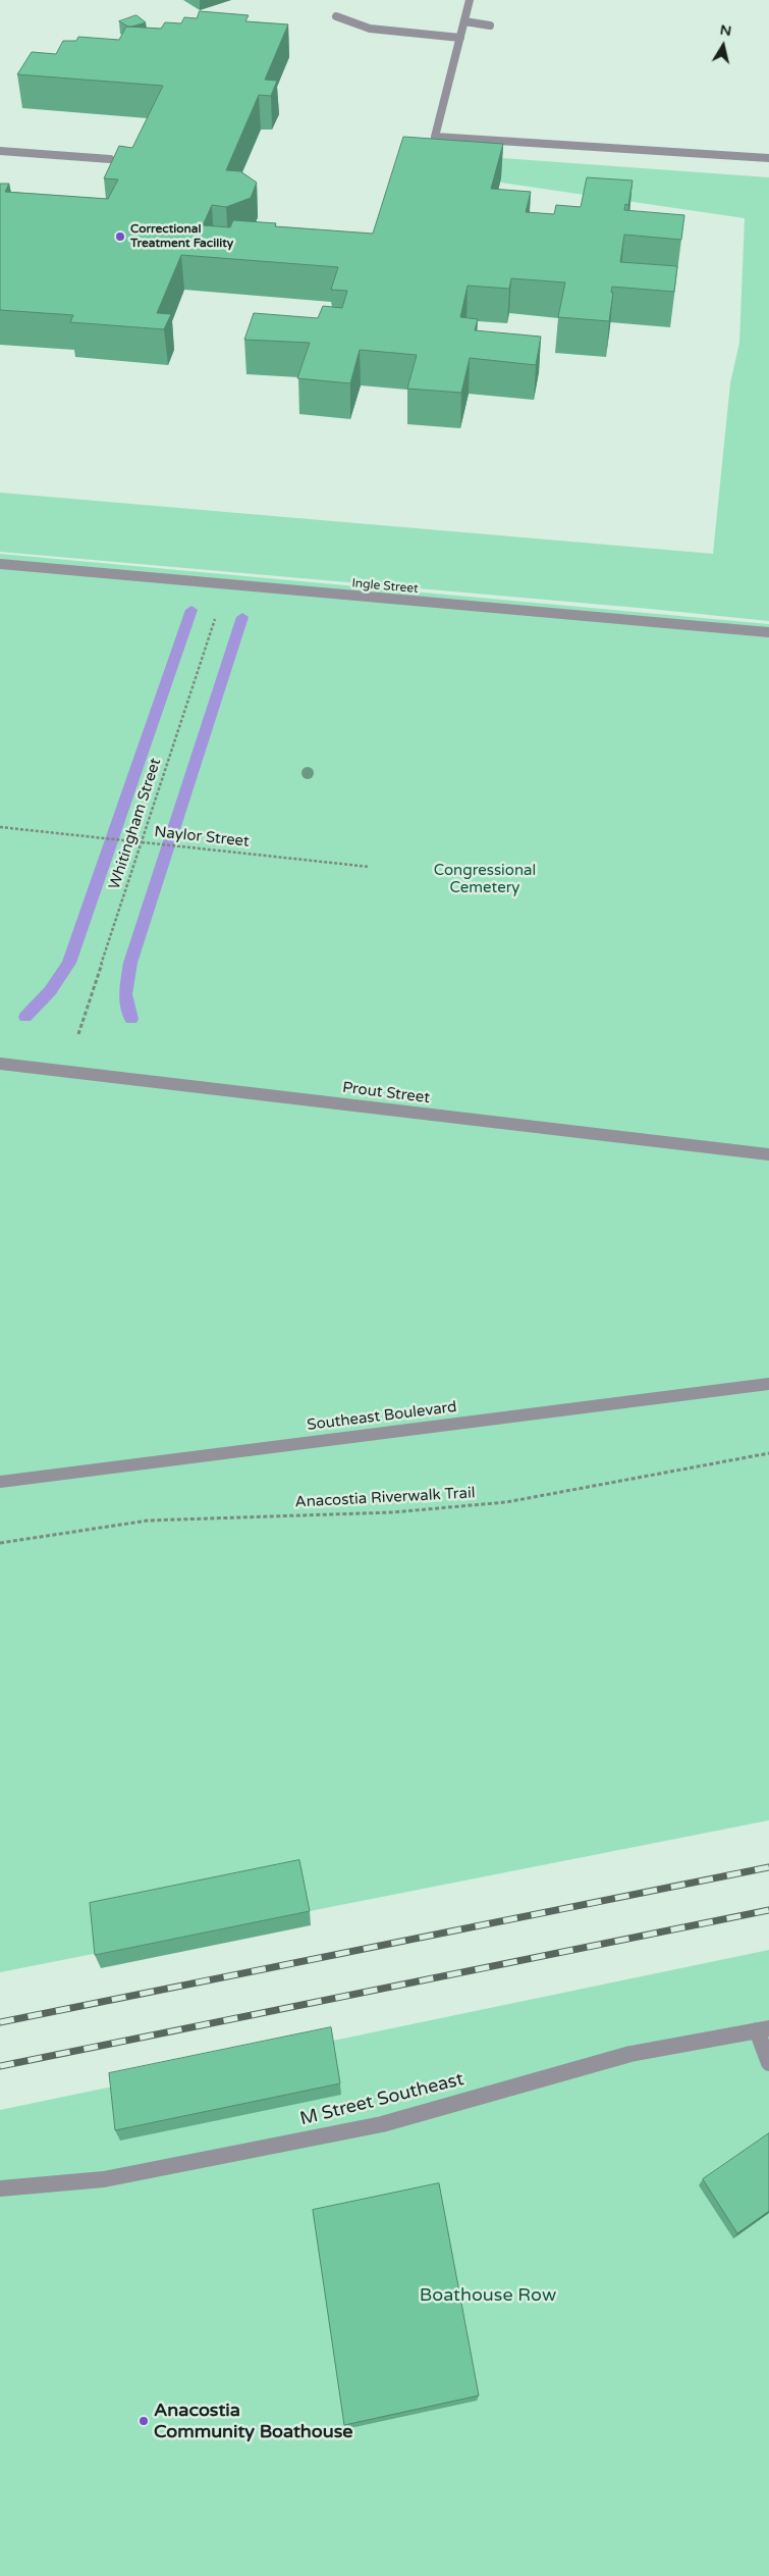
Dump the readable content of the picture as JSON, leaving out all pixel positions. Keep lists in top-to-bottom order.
{
  "streets": {
    "street": [
      "Ingle Street",
      "Prout Street",
      "Southeast Boulevard",
      "M Street Southeast"
    ],
    "path": ["Whitingham Street", "Naylor Street", "Anacostia Riverwalk Trail"]
  },
  "crossings": [
    ["Ingle Street", "Whitingham Street"],
    ["Whitingham Street", "Naylor Street"],
    ["Whitingham Street", "Prout Street"]
  ],
  "parks": ["Congressional Cemetery", "Boathouse Row"],
  "places": ["Correctional Treatment Facility", "Anacostia Community Boathouse"],
  "north": "top"
}
